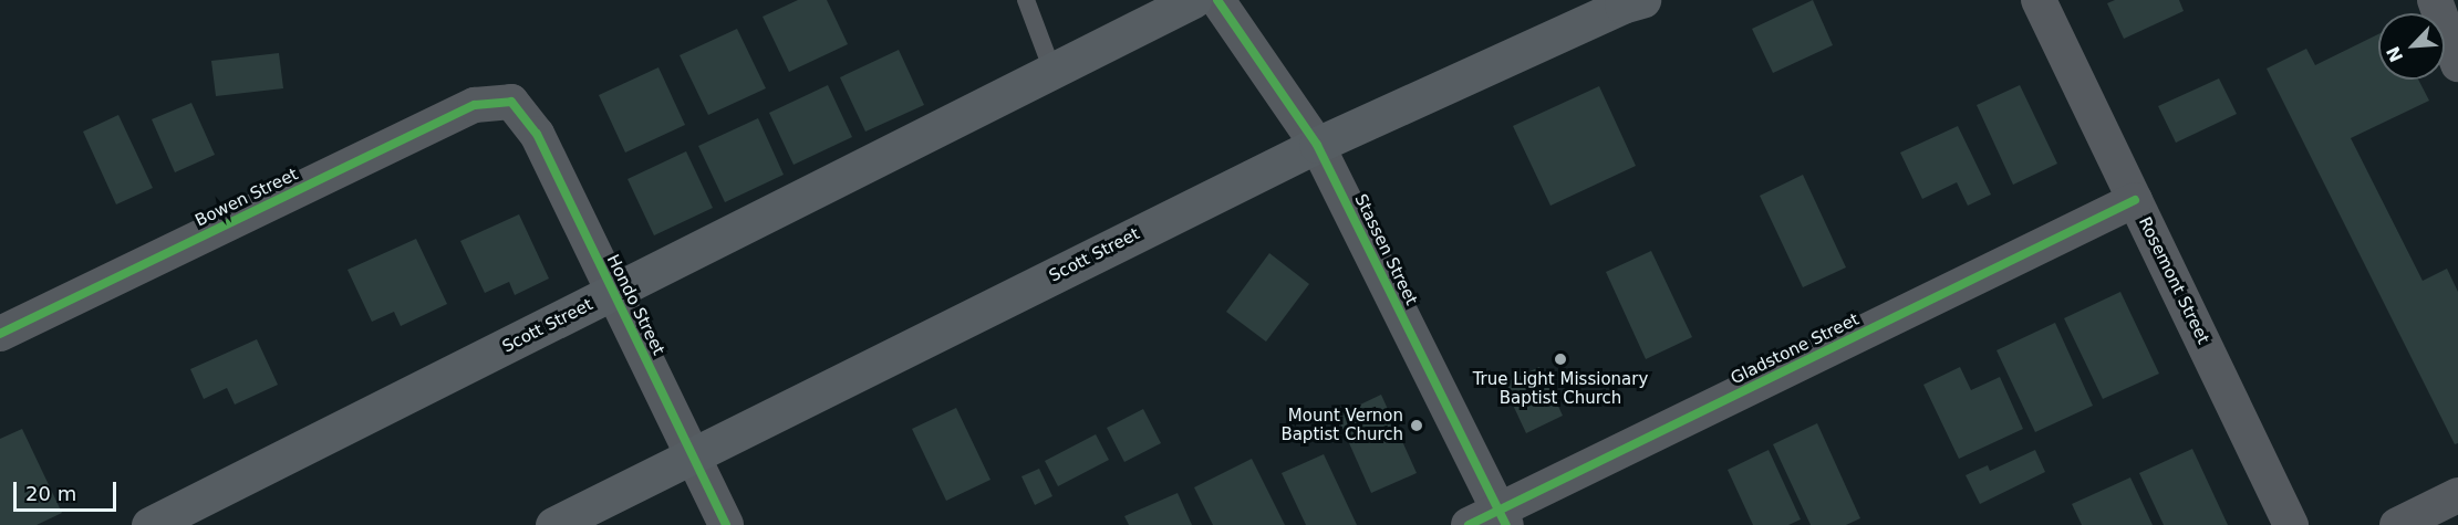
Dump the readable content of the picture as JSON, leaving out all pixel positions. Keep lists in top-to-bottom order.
{
  "streets": {
    "main road": ["Scott Street"],
    "street": [
      "Bowen Street",
      "Stassen Street",
      "Rosemont Street",
      "Hondo Street",
      "Gladstone Street"
    ]
  },
  "crossings": [
    ["Bowen Street", "Hondo Street"],
    ["Stassen Street", "Scott Street"],
    ["Stassen Street", "Gladstone Street"],
    ["Scott Street", "Hondo Street"],
    ["Rosemont Street", "Gladstone Street"]
  ],
  "places": ["True Light Missionary Baptist Church", "Mount Vernon Baptist Church"],
  "scale_bar": "20 m",
  "north": "bottom left"
}
